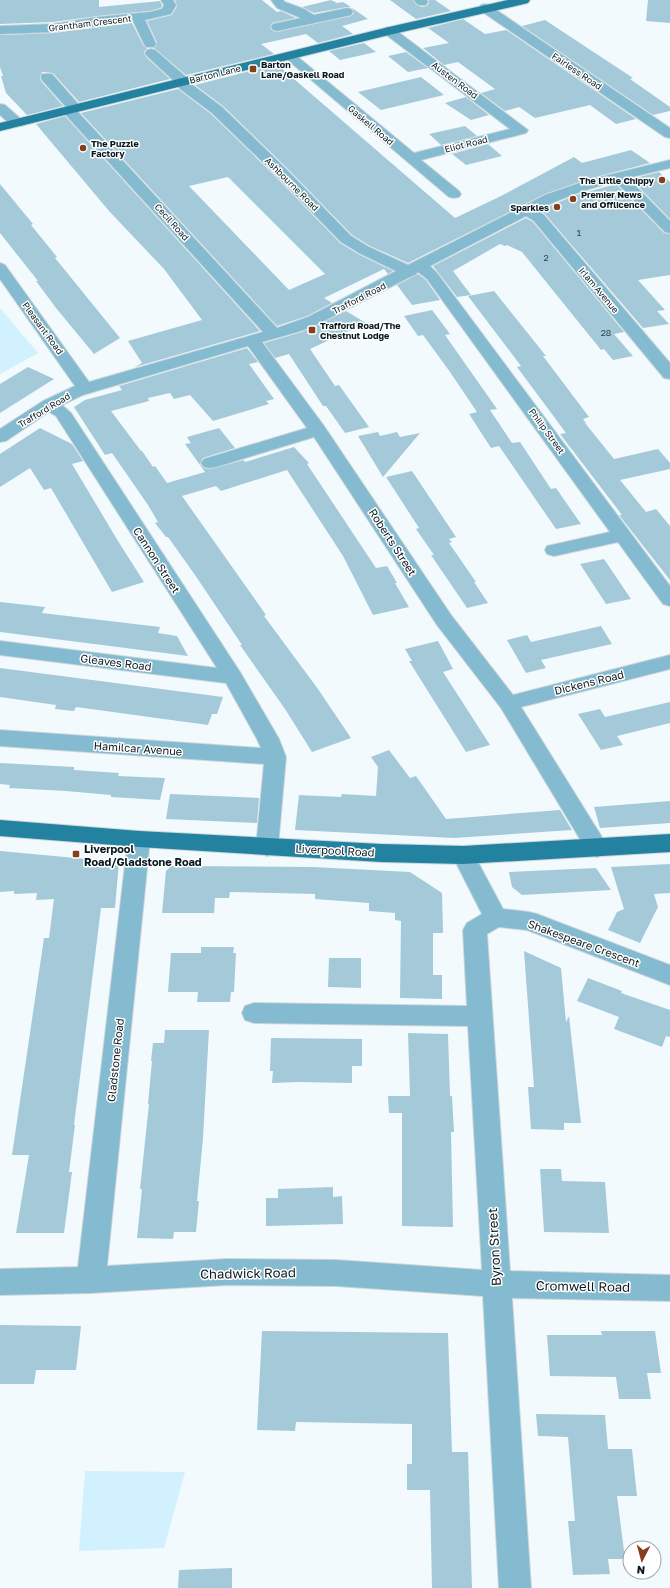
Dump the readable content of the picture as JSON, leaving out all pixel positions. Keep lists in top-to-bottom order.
{
  "streets": {
    "main road": ["Barton Lane", "Liverpool Road"],
    "street": [
      "Grantham Crescent",
      "Fairless Road",
      "Austen Road",
      "Gaskell Road",
      "Eliot Road",
      "Ashbourne Road",
      "Cecil Road",
      "Irlam Avenue",
      "Trafford Road",
      "Pleasant Road",
      "Philip Street",
      "Roberts Street",
      "Cannon Street",
      "Gleaves Road",
      "Dickens Road",
      "Hamilcar Avenue",
      "Shakespeare Crescent",
      "Gladstone Road",
      "Byron Street",
      "Chadwick Road",
      "Cromwell Road"
    ]
  },
  "crossings": [
    ["Grantham Crescent", "Ashbourne Road"],
    ["Fairless Road", "Barton Lane"],
    ["Barton Lane", "Austen Road"],
    ["Barton Lane", "Gaskell Road"],
    ["Barton Lane", "Ashbourne Road"],
    ["Barton Lane", "Cecil Road"],
    ["Austen Road", "Eliot Road"],
    ["Gaskell Road", "Eliot Road"],
    ["Ashbourne Road", "Trafford Road"],
    ["Ashbourne Road", "Philip Street"],
    ["Cecil Road", "Trafford Road"],
    ["Irlam Avenue", "Trafford Road"],
    ["Trafford Road", "Pleasant Road"],
    ["Trafford Road", "Philip Street"],
    ["Trafford Road", "Roberts Street"],
    ["Trafford Road", "Cannon Street"],
    ["Roberts Street", "Dickens Road"],
    ["Roberts Street", "Liverpool Road"],
    ["Cannon Street", "Gleaves Road"],
    ["Cannon Street", "Hamilcar Avenue"],
    ["Liverpool Road", "Gladstone Road"],
    ["Shakespeare Crescent", "Byron Street"],
    ["Gladstone Road", "Chadwick Road"],
    ["Byron Street", "Chadwick Road"],
    ["Byron Street", "Cromwell Road"],
    ["Chadwick Road", "Cromwell Road"]
  ],
  "places": {
    "transit": ["Barton Lane/Gaskell Road", "Trafford Road/The Chestnut Lodge", "Liverpool Road/Gladstone Road"],
    "other": [
      "The Puzzle Factory",
      "The Little Chippy",
      "Premier News and Offlicence",
      "Sparkles"
    ]
  },
  "house_numbers": ["1", "2", "28"],
  "north": "bottom"
}
